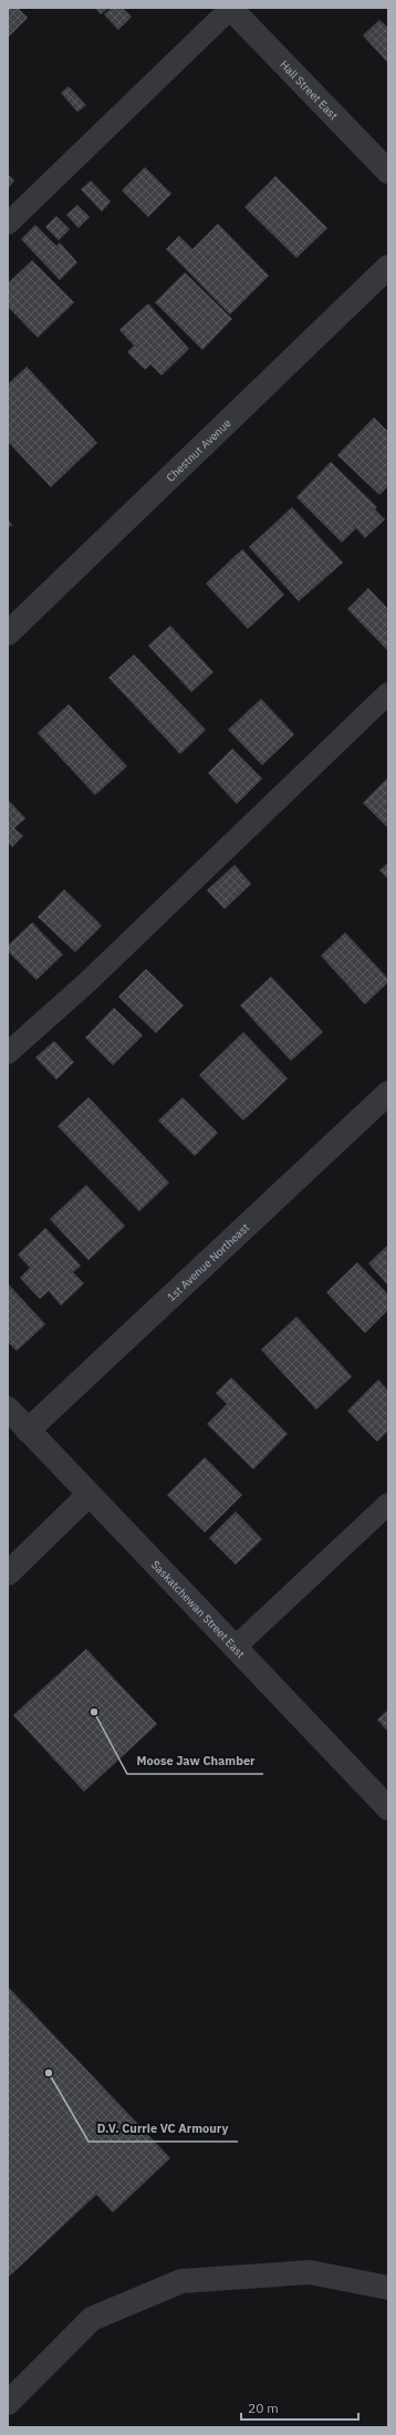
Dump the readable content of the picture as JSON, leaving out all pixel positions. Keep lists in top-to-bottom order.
{
  "streets": {
    "street": [
      "Hall Street East",
      "Chestnut Avenue",
      "1st Avenue Northeast",
      "Saskatchewan Street East"
    ]
  },
  "crossings": [
    ["1st Avenue Northeast", "Saskatchewan Street East"]
  ],
  "places": ["Moose Jaw Chamber", "D.V. Currie VC Armoury"],
  "scale_bar": "20 m"
}
